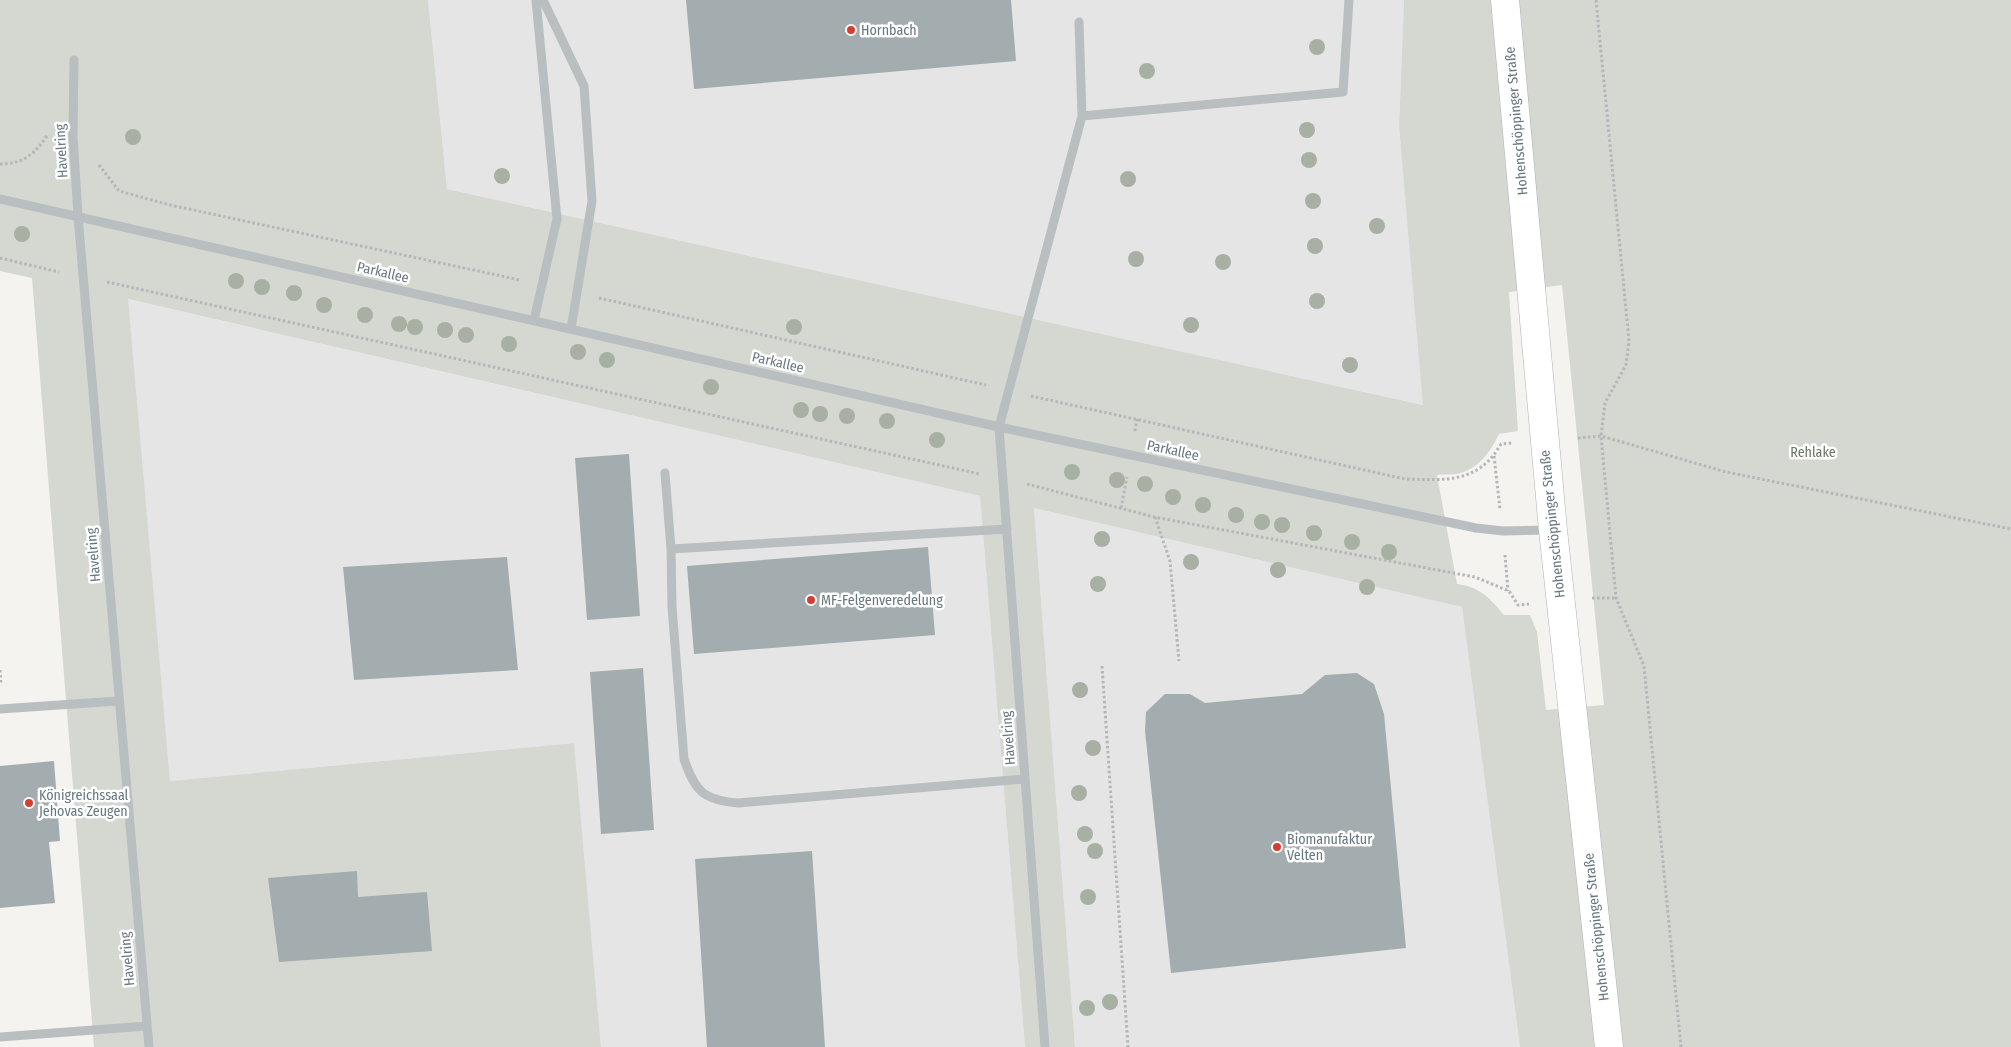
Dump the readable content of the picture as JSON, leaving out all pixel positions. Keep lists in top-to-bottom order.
{
  "streets": {
    "main road": ["Hohenschöppinger Straße"],
    "street": ["Havelring", "Parkallee"]
  },
  "crossings": [
    ["Hohenschöppinger Straße", "Parkallee"],
    ["Havelring", "Parkallee"]
  ],
  "parks": ["Rehlake"],
  "places": [
    "Hornbach",
    "MF-Felgenveredelung",
    "Königreichssaal Jehovas Zeugen",
    "Biomanufaktur Velten"
  ]
}
